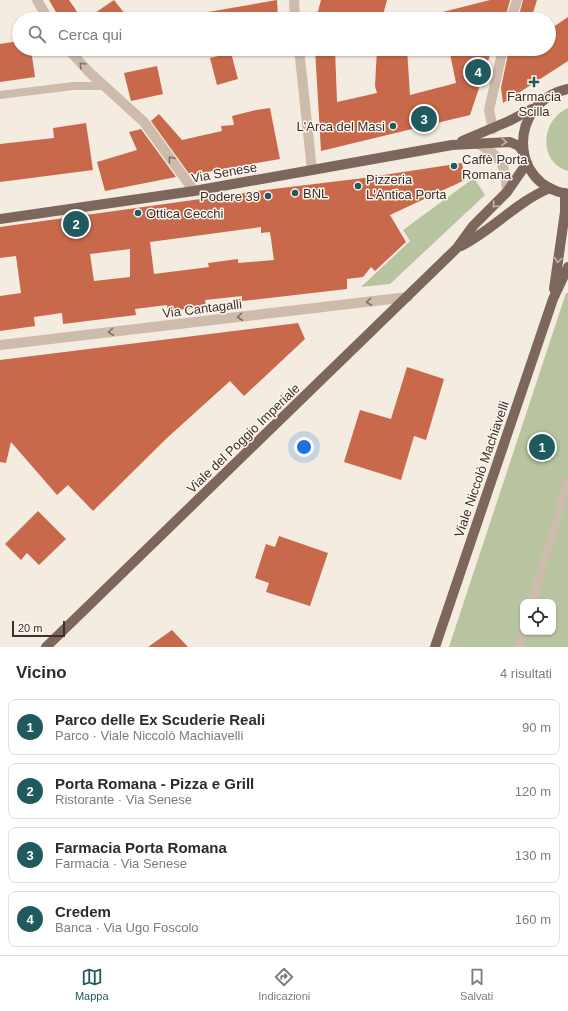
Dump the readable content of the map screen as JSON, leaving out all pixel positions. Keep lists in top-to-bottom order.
{
  "streets": {
    "main road": ["Via Senese", "Viale del Poggio Imperiale", "Viale Niccolò Machiavelli"],
    "street": ["Via Cantagalli"]
  },
  "crossings": [
    ["Via Senese", "Viale del Poggio Imperiale"],
    ["Via Cantagalli", "Viale del Poggio Imperiale"]
  ],
  "one_way": ["Via Cantagalli"],
  "places": {
    "health": ["Farmacia Scilla"],
    "other": [
      "L'Arca del Masi",
      "Caffè Porta Romana",
      "Pizzeria L'Antica Porta",
      "BNL",
      "Podere 39",
      "Ottica Cecchi"
    ]
  },
  "scale_bar": "20 m",
  "page": {
    "search": "Cerca qui",
    "pins": [
      "4",
      "3",
      "2",
      "1"
    ],
    "scale": "20 m",
    "heading": ["Vicino", "4 risultati"],
    "list": [
      {
        "mark": "1",
        "name": "Parco delle Ex Scuderie Reali",
        "note": "Parco · Viale Niccolò Machiavelli",
        "value": "90 m"
      },
      {
        "mark": "2",
        "name": "Porta Romana - Pizza e Grill",
        "note": "Ristorante · Via Senese",
        "value": "120 m"
      },
      {
        "mark": "3",
        "name": "Farmacia Porta Romana",
        "note": "Farmacia · Via Senese",
        "value": "130 m"
      },
      {
        "mark": "4",
        "name": "Credem",
        "note": "Banca · Via Ugo Foscolo",
        "value": "160 m"
      }
    ],
    "nav": ["Mappa", "Indicazioni", "Salvati"]
  }
}
